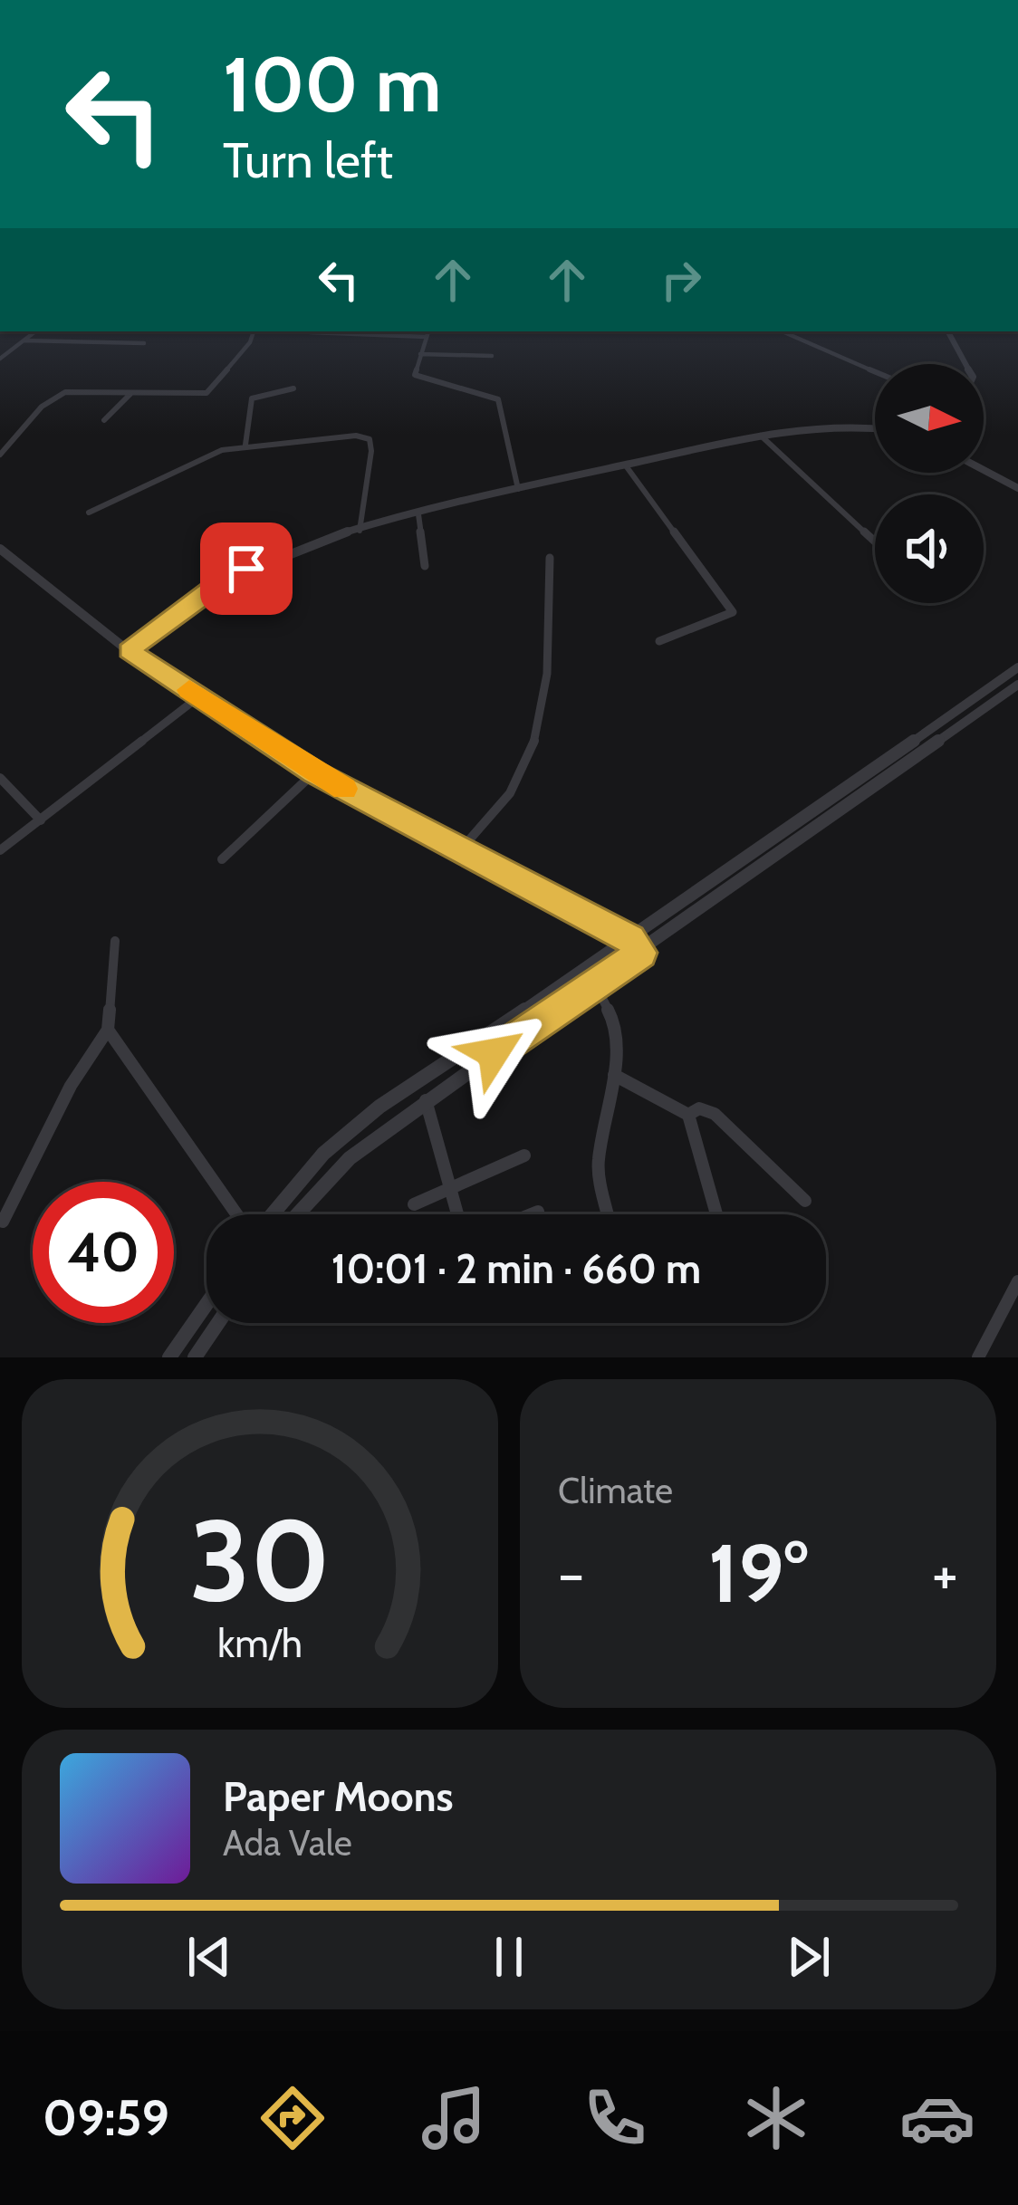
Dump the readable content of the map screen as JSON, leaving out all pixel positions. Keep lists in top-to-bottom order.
{
  "north": "right",
  "page": {
    "turn": ["100 m", "Turn left"],
    "limit": "40",
    "trip": "10:01 · 2 min · 660 m",
    "tile": "Climate",
    "heat": ["−", "19°", "+"],
    "song": ["Paper Moons", "Ada Vale"],
    "tabs": "09:59",
    "gauge": ["30", "km/h"]
  }
}
